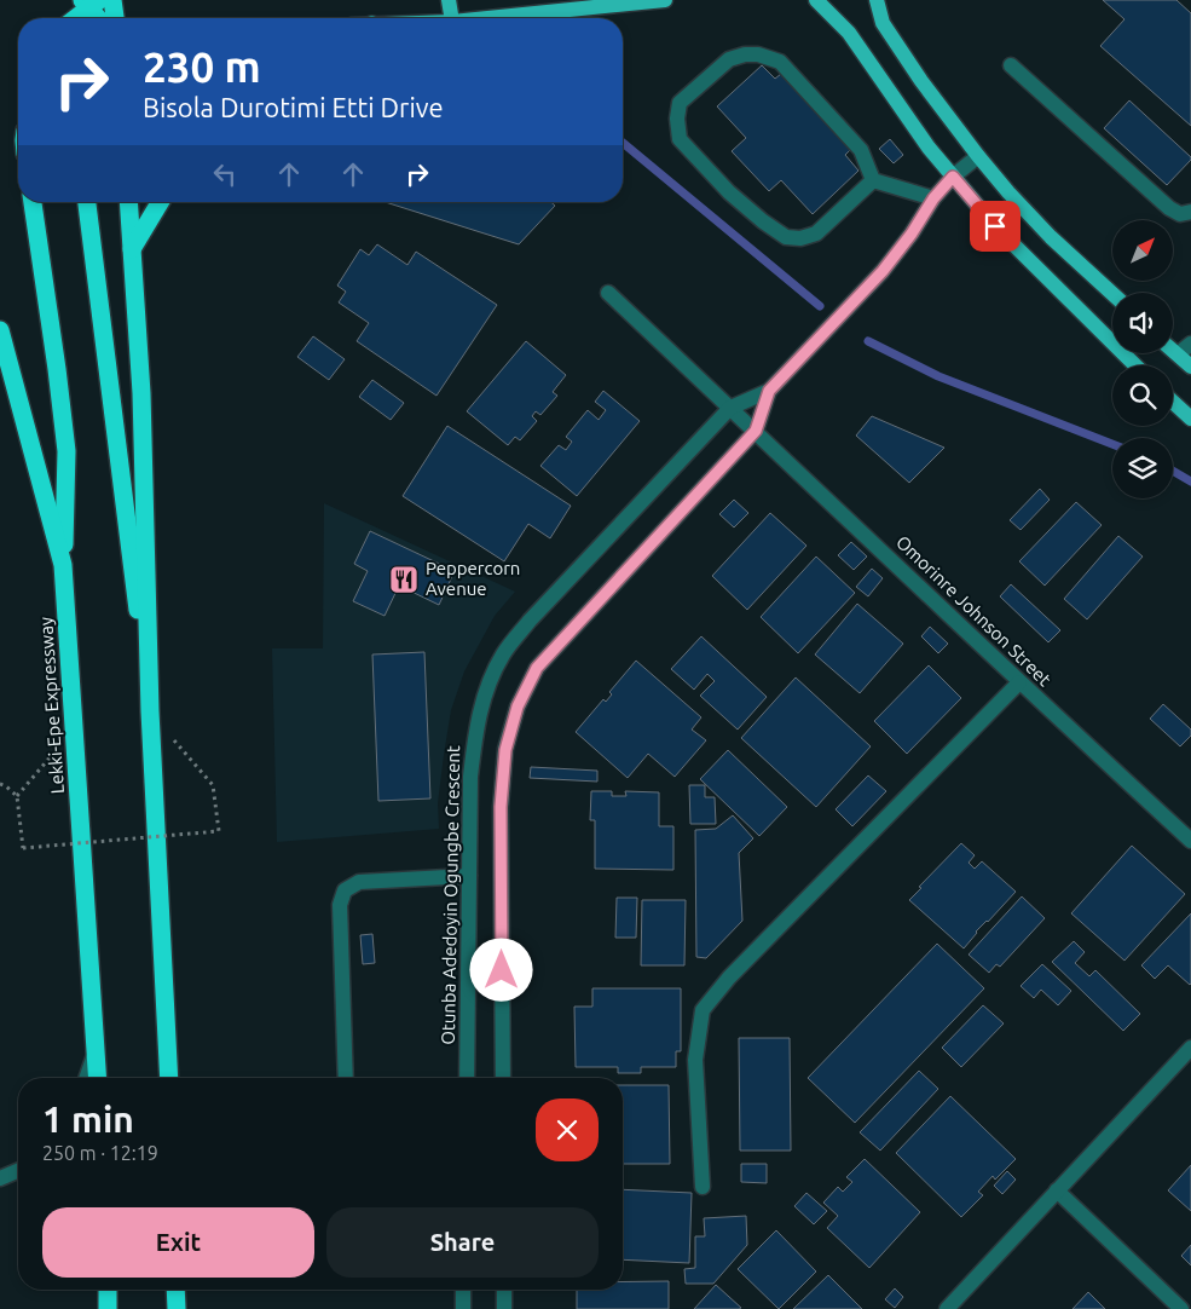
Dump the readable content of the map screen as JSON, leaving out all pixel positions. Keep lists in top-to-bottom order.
{
  "streets": {
    "highway": ["Lekki-Epe Expressway"],
    "street": ["Omorinre Johnson Street", "Otunba Adedoyin Ogungbe Crescent"]
  },
  "crossings": [
    ["Omorinre Johnson Street", "Otunba Adedoyin Ogungbe Crescent"]
  ],
  "places": {
    "restaurant": ["Peppercorn Avenue"]
  },
  "north": "top right",
  "page": {
    "turn": ["230 m", "Bisola Durotimi Etti Drive"],
    "heading": ["1 min", "250 m · 12:19"],
    "buttons": ["Exit", "Share"]
  }
}
